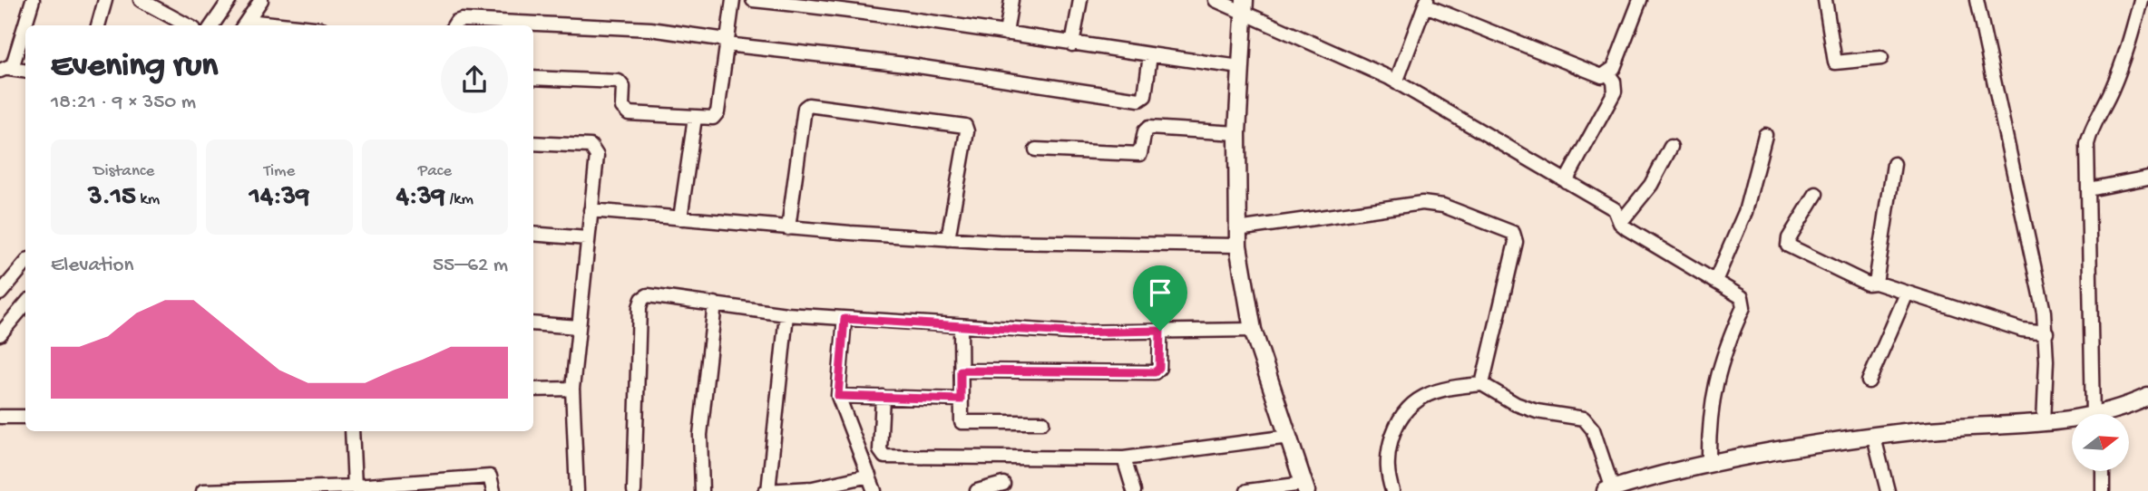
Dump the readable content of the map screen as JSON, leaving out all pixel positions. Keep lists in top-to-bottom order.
{
  "north": "right",
  "page": {
    "heading": ["Evening run", "18:21 · 9 × 350 m"],
    "stats": [
      ["Distance", "3.15 km"],
      ["Time", "14:39"],
      ["Pace", "4:39 /km"]
    ],
    "chart": ["Elevation", "55–62 m"]
  }
}
